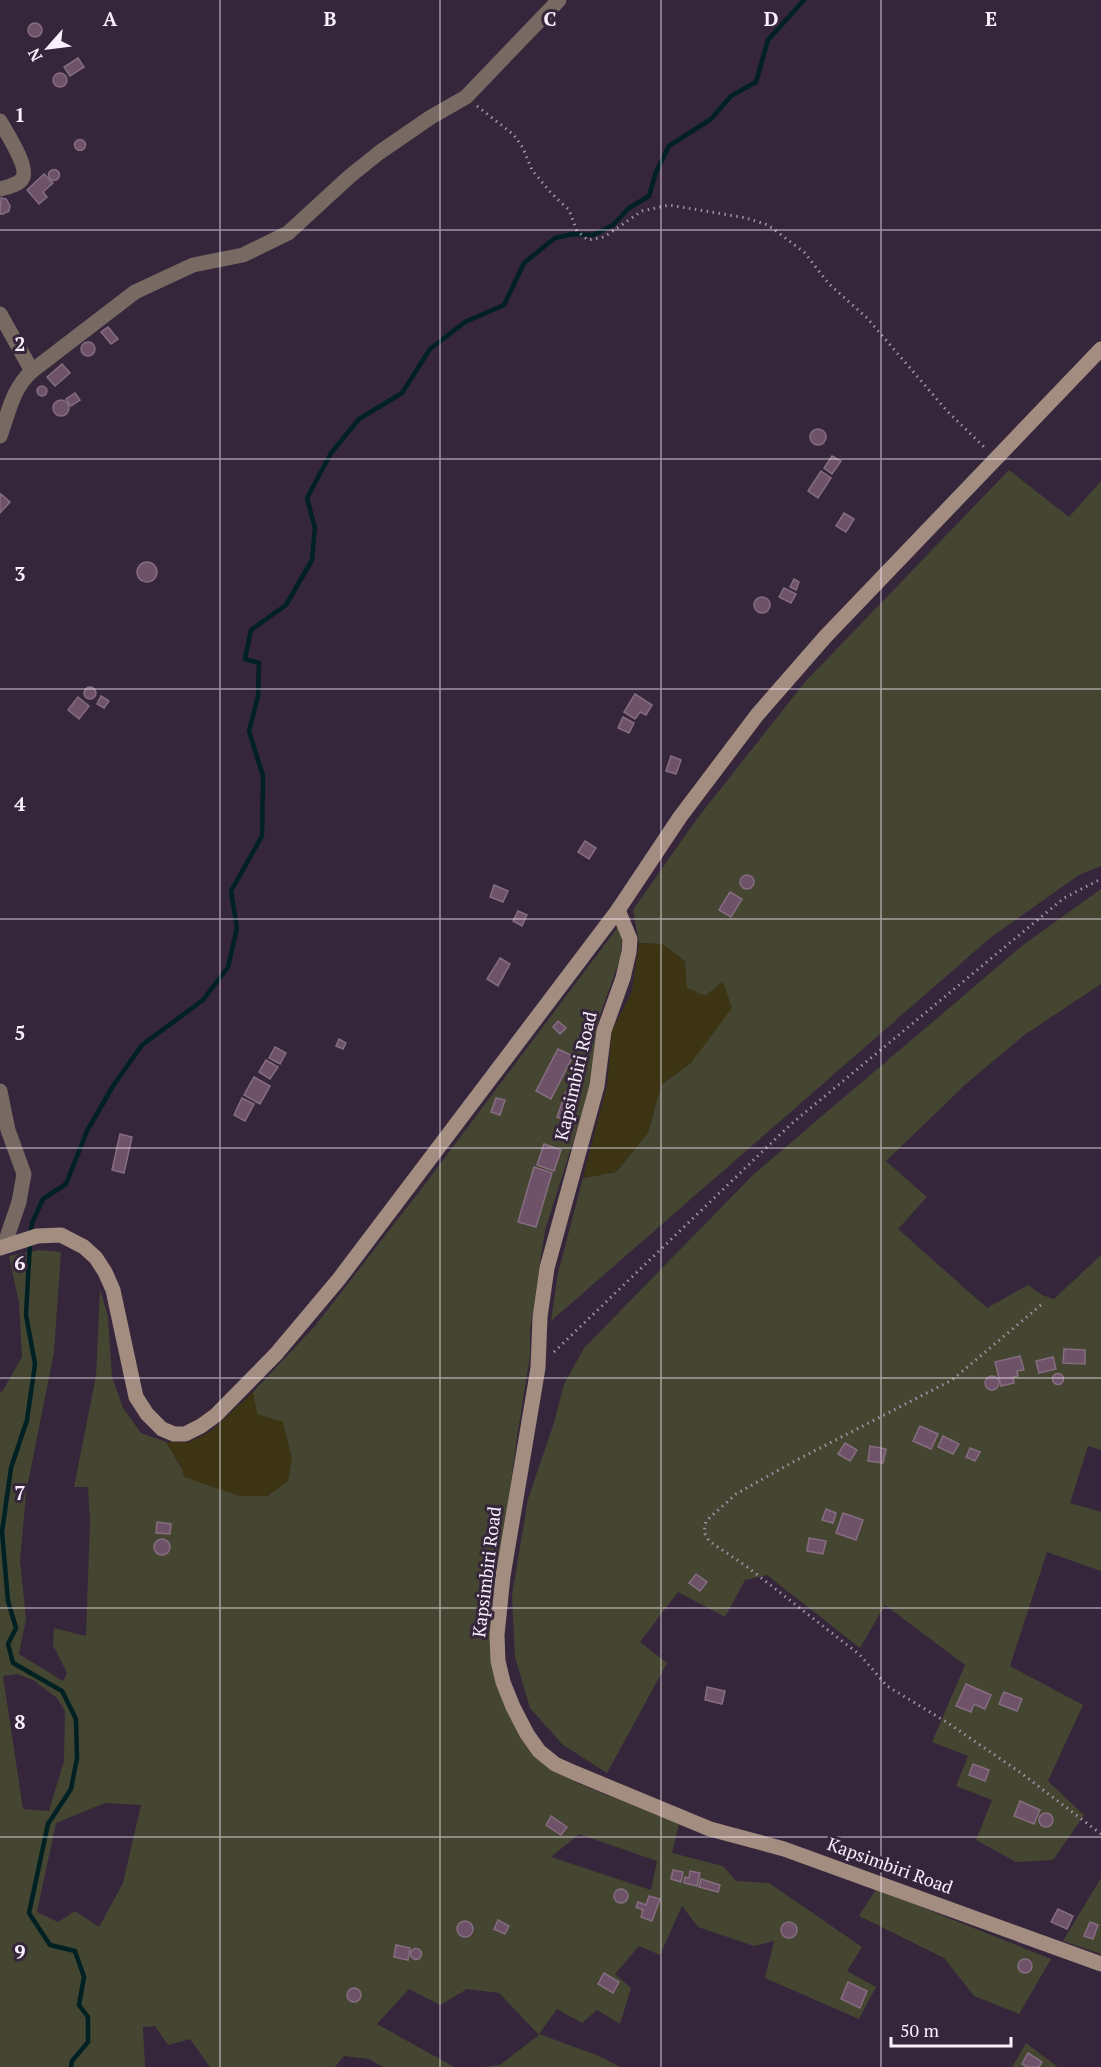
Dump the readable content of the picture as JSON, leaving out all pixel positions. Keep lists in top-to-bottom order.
{
  "streets": {
    "street": ["Kapsimbiri Road"]
  },
  "scale_bar": "50 m",
  "north": "bottom left",
  "grid": {
    "columns": [
      "A",
      "B",
      "C",
      "D",
      "E"
    ],
    "rows": [
      "1",
      "2",
      "3",
      "4",
      "5",
      "6",
      "7",
      "8",
      "9"
    ]
  }
}
